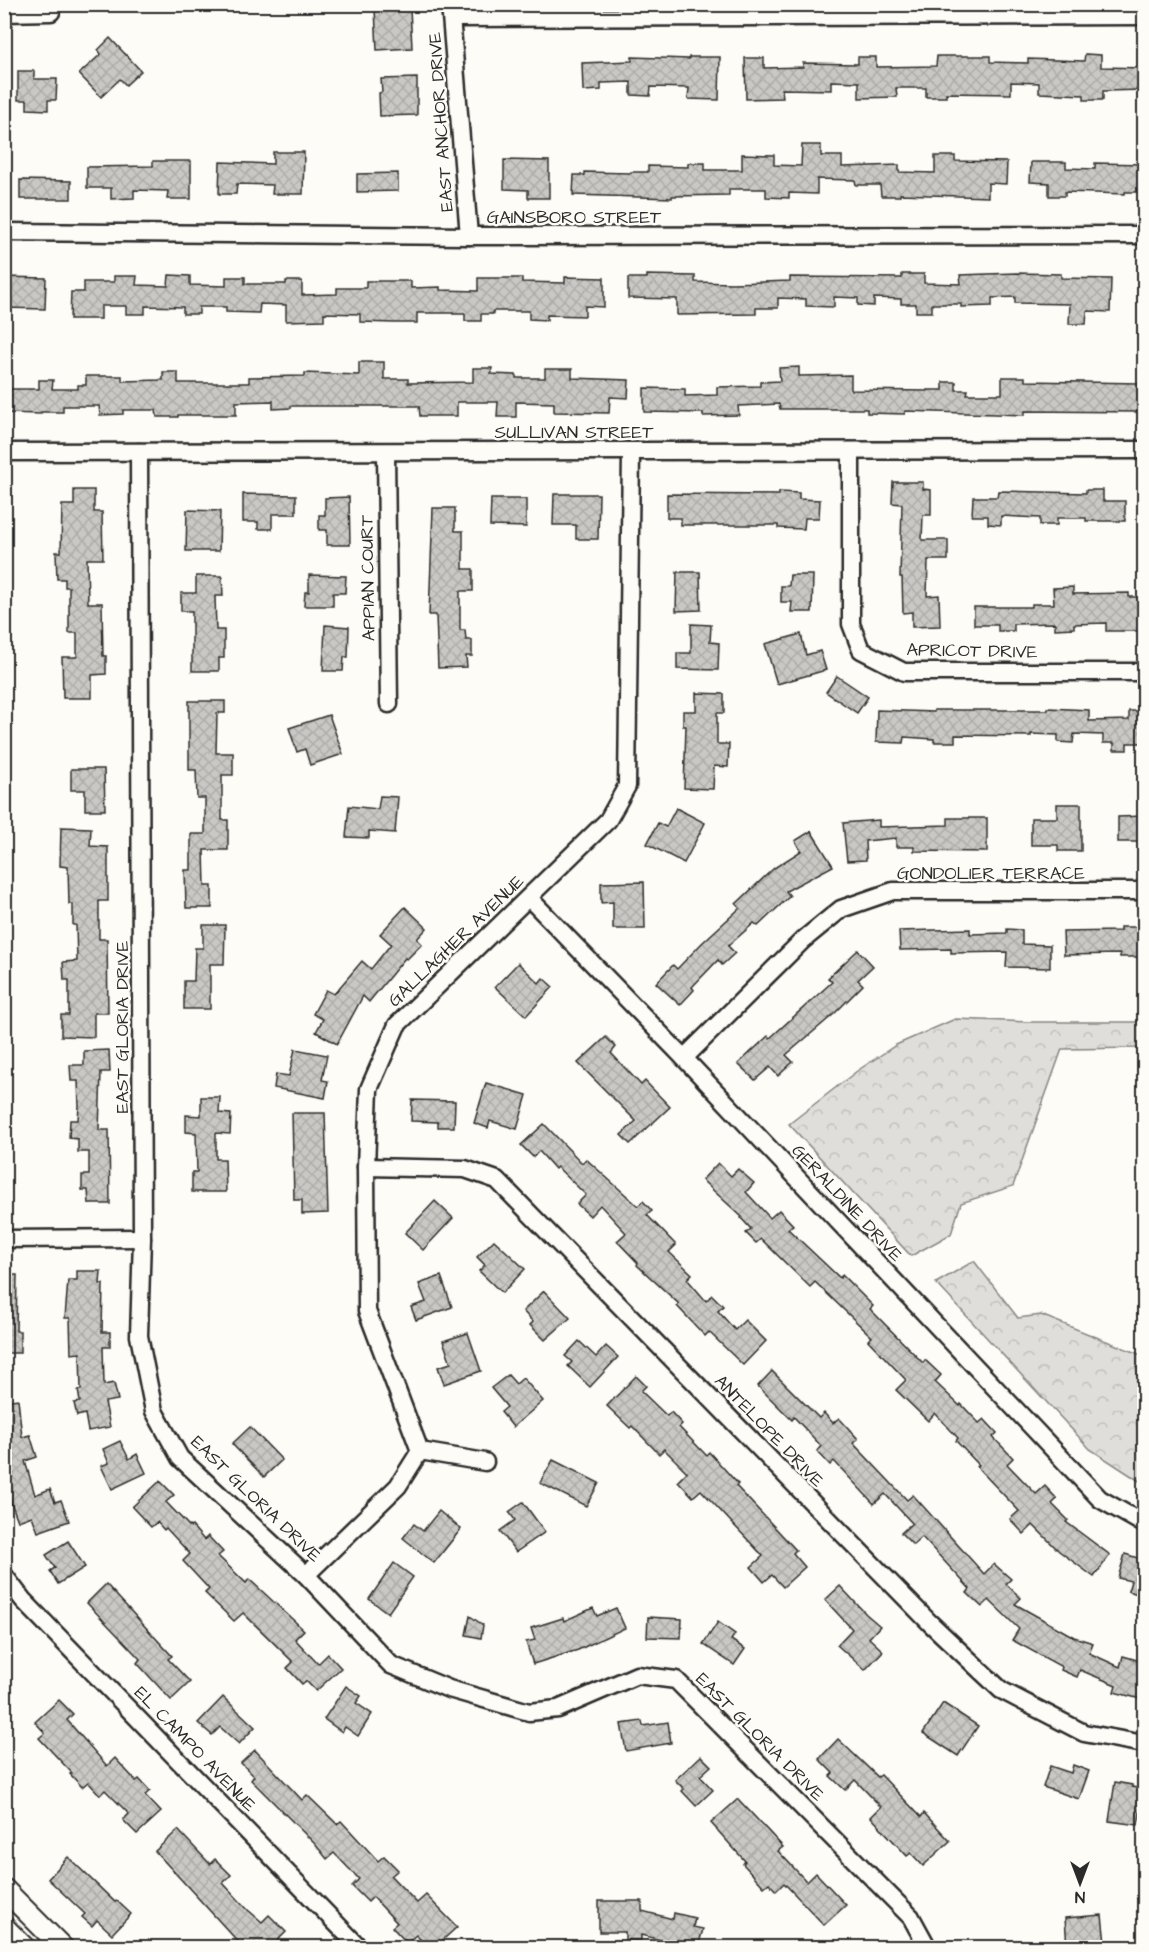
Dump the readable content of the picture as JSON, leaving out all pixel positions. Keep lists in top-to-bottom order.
{
  "streets": {
    "street": [
      "EAST ANCHOR DRIVE",
      "GAINSBORO STREET",
      "SULLIVAN STREET",
      "APPIAN COURT",
      "APRICOT DRIVE",
      "GONDOLIER TERRACE",
      "GALLAGHER AVENUE",
      "EAST GLORIA DRIVE",
      "GERALDINE DRIVE",
      "ANTELOPE DRIVE",
      "EL CAMPO AVENUE"
    ]
  },
  "crossings": [
    ["EAST ANCHOR DRIVE", "GAINSBORO STREET"],
    ["SULLIVAN STREET", "APPIAN COURT"],
    ["SULLIVAN STREET", "APRICOT DRIVE"],
    ["SULLIVAN STREET", "GALLAGHER AVENUE"],
    ["SULLIVAN STREET", "EAST GLORIA DRIVE"],
    ["GONDOLIER TERRACE", "GERALDINE DRIVE"],
    ["GALLAGHER AVENUE", "GERALDINE DRIVE"],
    ["GALLAGHER AVENUE", "ANTELOPE DRIVE"]
  ],
  "north": "bottom"
}
